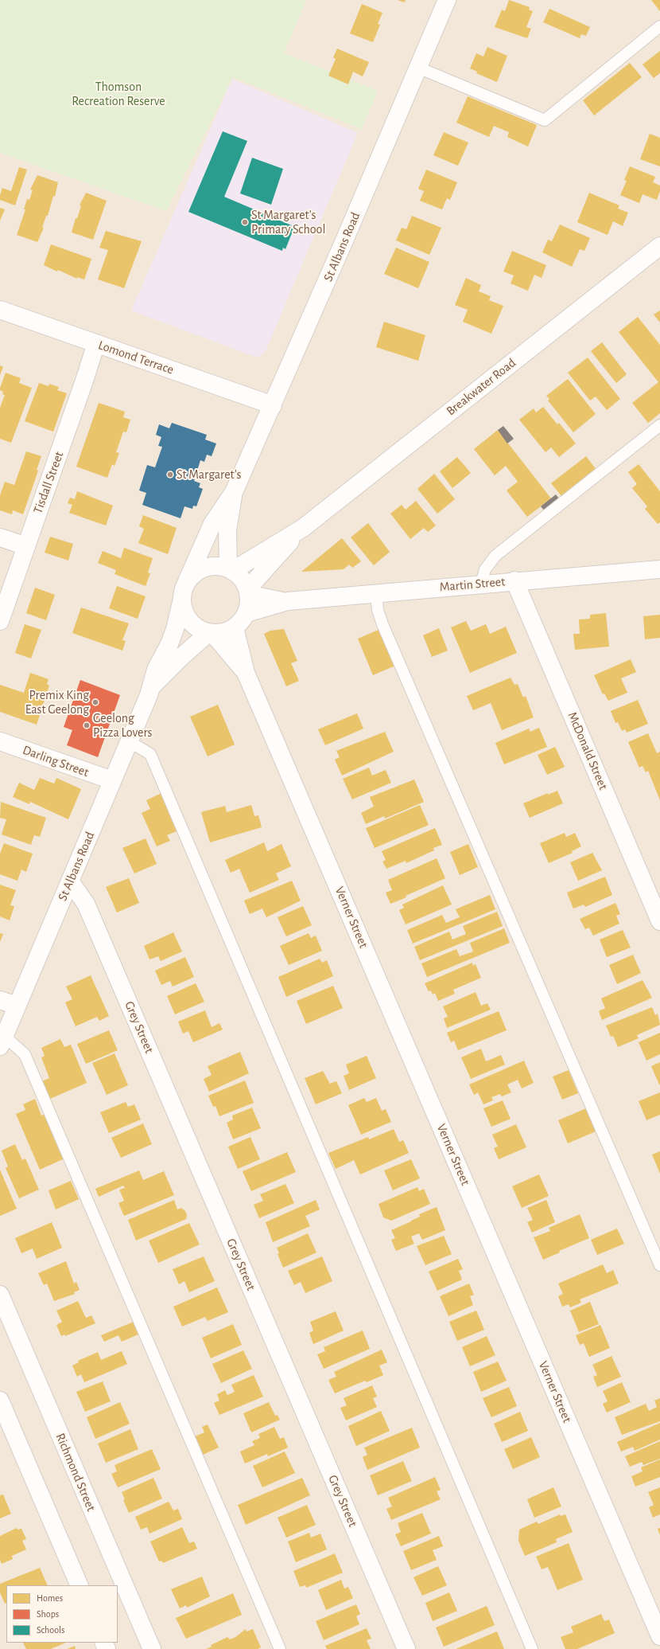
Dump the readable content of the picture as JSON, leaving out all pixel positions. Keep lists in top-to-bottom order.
{
  "streets": {
    "street": [
      "St Albans Road",
      "Lomond Terrace",
      "Breakwater Road",
      "Tisdall Street",
      "Martin Street",
      "McDonald Street",
      "Darling Street",
      "Verner Street",
      "Grey Street",
      "Richmond Street"
    ]
  },
  "crossings": [
    ["St Albans Road", "Lomond Terrace"],
    ["St Albans Road", "Breakwater Road"],
    ["St Albans Road", "Martin Street"],
    ["St Albans Road", "Darling Street"],
    ["St Albans Road", "Verner Street"],
    ["St Albans Road", "Grey Street"],
    ["Lomond Terrace", "Tisdall Street"],
    ["Breakwater Road", "Martin Street"],
    ["Breakwater Road", "Verner Street"],
    ["Martin Street", "McDonald Street"],
    ["Martin Street", "Verner Street"]
  ],
  "parks": ["Thomson Recreation Reserve"],
  "places": [
    "St Margaret's Primary School",
    "St Margaret's",
    "Premix King East Geelong",
    "Geelong Pizza Lovers"
  ],
  "legend": ["Homes", "Shops", "Schools"]
}
